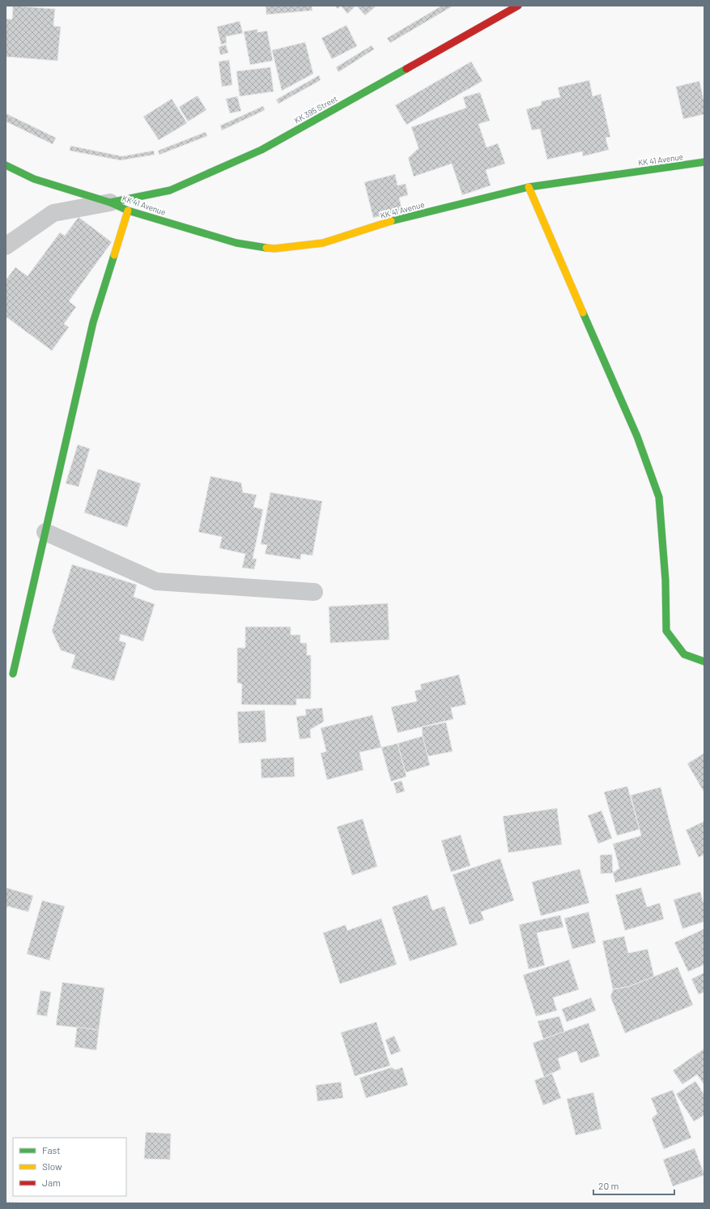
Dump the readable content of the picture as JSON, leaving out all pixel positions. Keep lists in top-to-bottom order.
{
  "streets": {
    "street": ["KK 395 Street", "KK 41 Avenue"]
  },
  "crossings": [
    ["KK 395 Street", "KK 41 Avenue"]
  ],
  "legend": ["Fast", "Slow", "Jam"],
  "scale_bar": "20 m"
}
